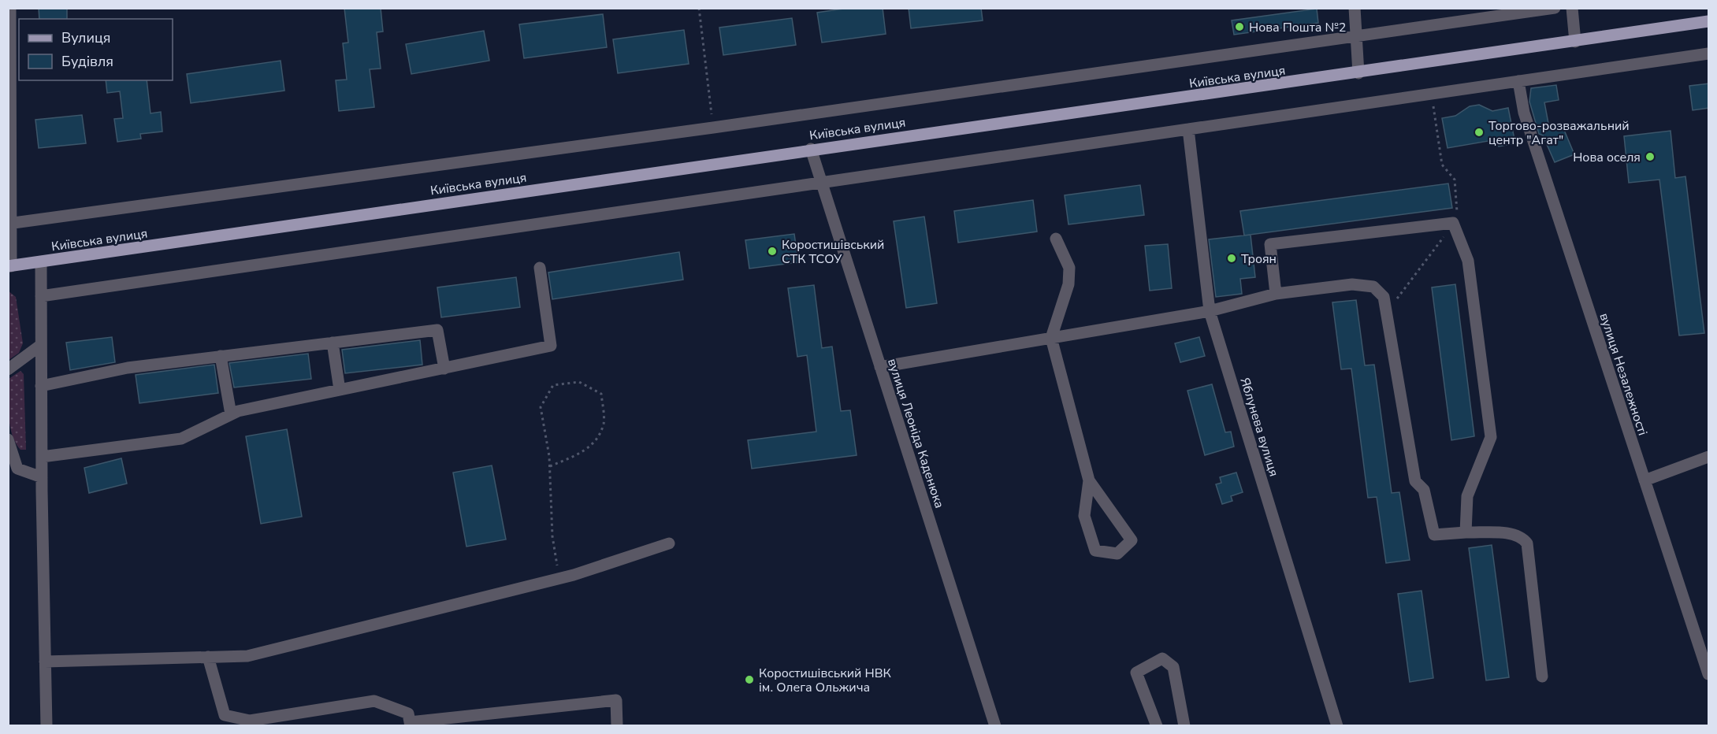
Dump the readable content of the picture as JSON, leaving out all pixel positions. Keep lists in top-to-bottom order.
{
  "streets": {
    "main road": ["Київська вулиця"],
    "street": ["вулиця Незалежності", "Яблунева вулиця", "вулиця Леоніда Каденюка"]
  },
  "crossings": [
    ["Київська вулиця", "вулиця Леоніда Каденюка"]
  ],
  "places": [
    "Нова Пошта №2",
    "Торгово-розважальний центр \"Агат\"",
    "Нова оселя",
    "Коростишівський СТК ТСОУ",
    "Троян",
    "Коростишівський НВК ім. Олега Ольжича"
  ],
  "legend": ["Вулиця", "Будівля"]
}
